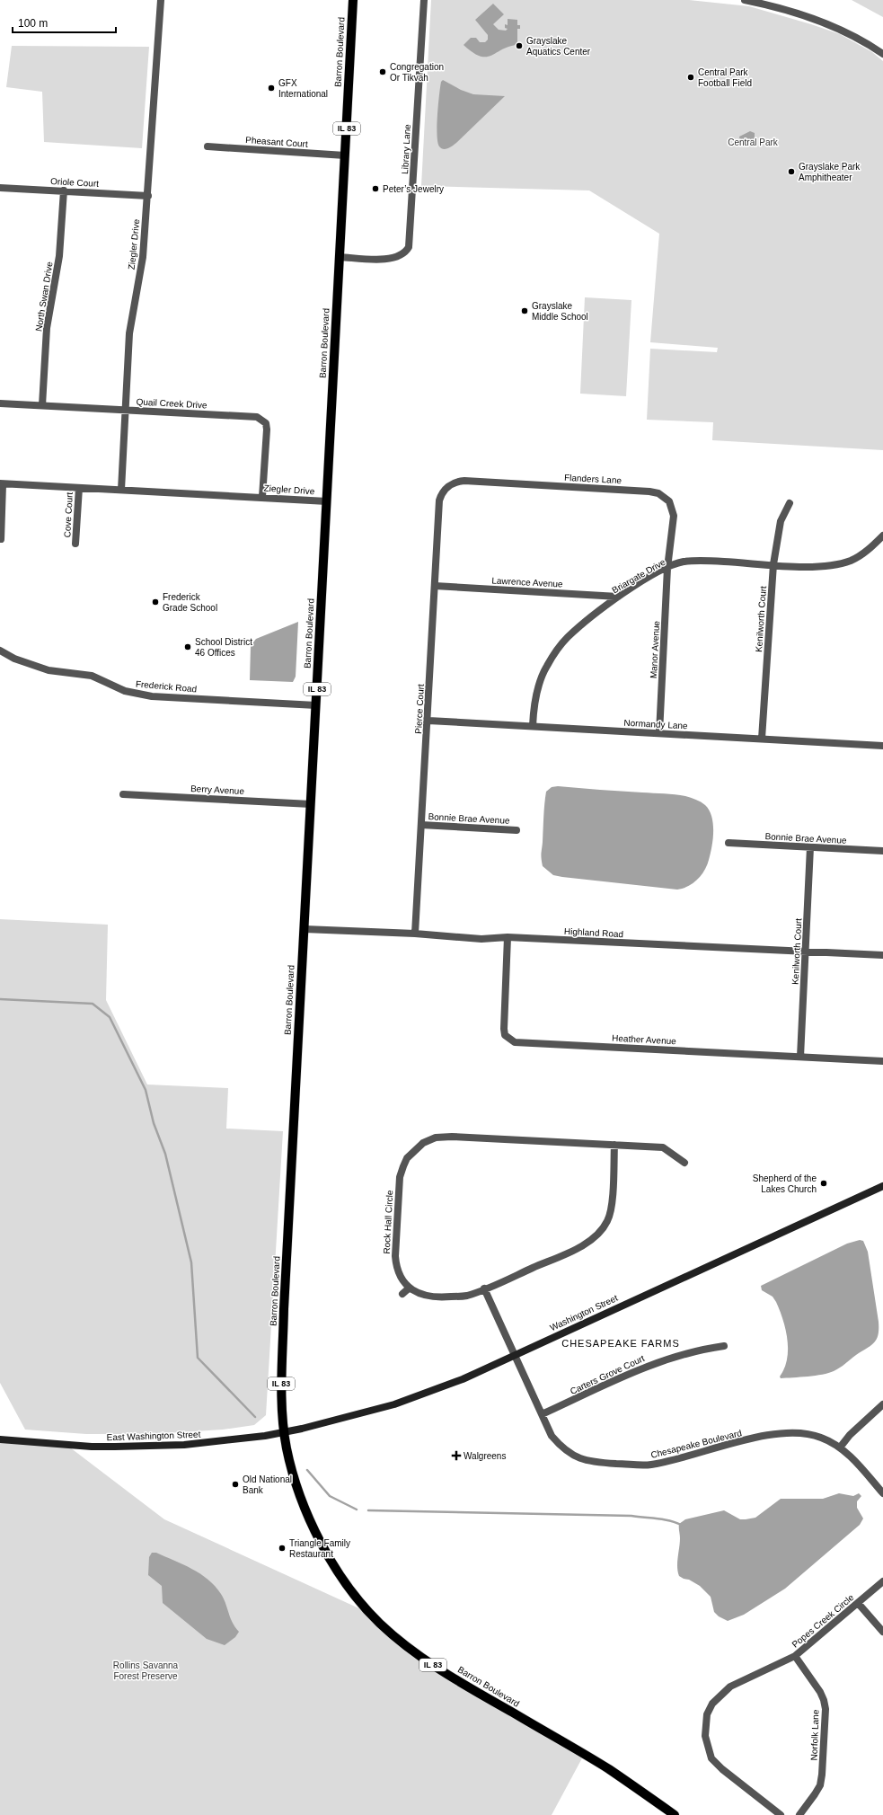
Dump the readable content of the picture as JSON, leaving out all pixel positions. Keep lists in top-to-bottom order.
{
  "streets": {
    "main road": [
      "Barron Boulevard",
      "IL 83",
      "Washington Street",
      "East Washington Street"
    ],
    "street": [
      "Pheasant Court",
      "Library Lane",
      "Oriole Court",
      "Ziegler Drive",
      "North Swan Drive",
      "Quail Creek Drive",
      "Flanders Lane",
      "Cove Court",
      "Briargate Drive",
      "Lawrence Avenue",
      "Kenilworth Court",
      "Manor Avenue",
      "Frederick Road",
      "Pierce Court",
      "Normandy Lane",
      "Berry Avenue",
      "Bonnie Brae Avenue",
      "Highland Road",
      "Heather Avenue",
      "Rock Hall Circle",
      "Carters Grove Court",
      "Chesapeake Boulevard",
      "Popes Creek Circle",
      "Norfolk Lane"
    ]
  },
  "crossings": [
    ["Barron Boulevard", "Pheasant Court"],
    ["Barron Boulevard", "Library Lane"],
    ["Barron Boulevard", "Ziegler Drive"],
    ["Barron Boulevard", "Frederick Road"],
    ["Barron Boulevard", "Berry Avenue"],
    ["Barron Boulevard", "Highland Road"],
    ["Barron Boulevard", "Washington Street"],
    ["Barron Boulevard", "East Washington Street"],
    ["Oriole Court", "Ziegler Drive"],
    ["Oriole Court", "North Swan Drive"],
    ["Ziegler Drive", "Quail Creek Drive"],
    ["Ziegler Drive", "Cove Court"],
    ["North Swan Drive", "Quail Creek Drive"],
    ["Flanders Lane", "Briargate Drive"],
    ["Flanders Lane", "Manor Avenue"],
    ["Flanders Lane", "Pierce Court"],
    ["Briargate Drive", "Lawrence Avenue"],
    ["Briargate Drive", "Kenilworth Court"],
    ["Briargate Drive", "Manor Avenue"],
    ["Briargate Drive", "Normandy Lane"],
    ["Lawrence Avenue", "Pierce Court"],
    ["Kenilworth Court", "Normandy Lane"],
    ["Kenilworth Court", "Bonnie Brae Avenue"],
    ["Kenilworth Court", "Highland Road"],
    ["Kenilworth Court", "Heather Avenue"],
    ["Manor Avenue", "Normandy Lane"],
    ["Pierce Court", "Normandy Lane"],
    ["Pierce Court", "Bonnie Brae Avenue"],
    ["Pierce Court", "Highland Road"],
    ["Highland Road", "Heather Avenue"],
    ["Rock Hall Circle", "Chesapeake Boulevard"],
    ["Washington Street", "East Washington Street"],
    ["Washington Street", "Chesapeake Boulevard"],
    ["Carters Grove Court", "Chesapeake Boulevard"],
    ["Popes Creek Circle", "Norfolk Lane"]
  ],
  "districts": ["CHESAPEAKE FARMS"],
  "parks": ["Central Park", "Rollins Savanna Forest Preserve"],
  "places": {
    "other": [
      "Grayslake Aquatics Center",
      "Congregation Or Tikvah",
      "Central Park Football Field",
      "GFX International",
      "Grayslake Park Amphitheater",
      "Peter’s Jewelry",
      "Grayslake Middle School",
      "Frederick Grade School",
      "School District 46 Offices",
      "Shepherd of the Lakes Church",
      "Old National Bank",
      "Triangle Family Restaurant"
    ],
    "health": ["Walgreens"]
  },
  "scale_bar": "100 m"
}
